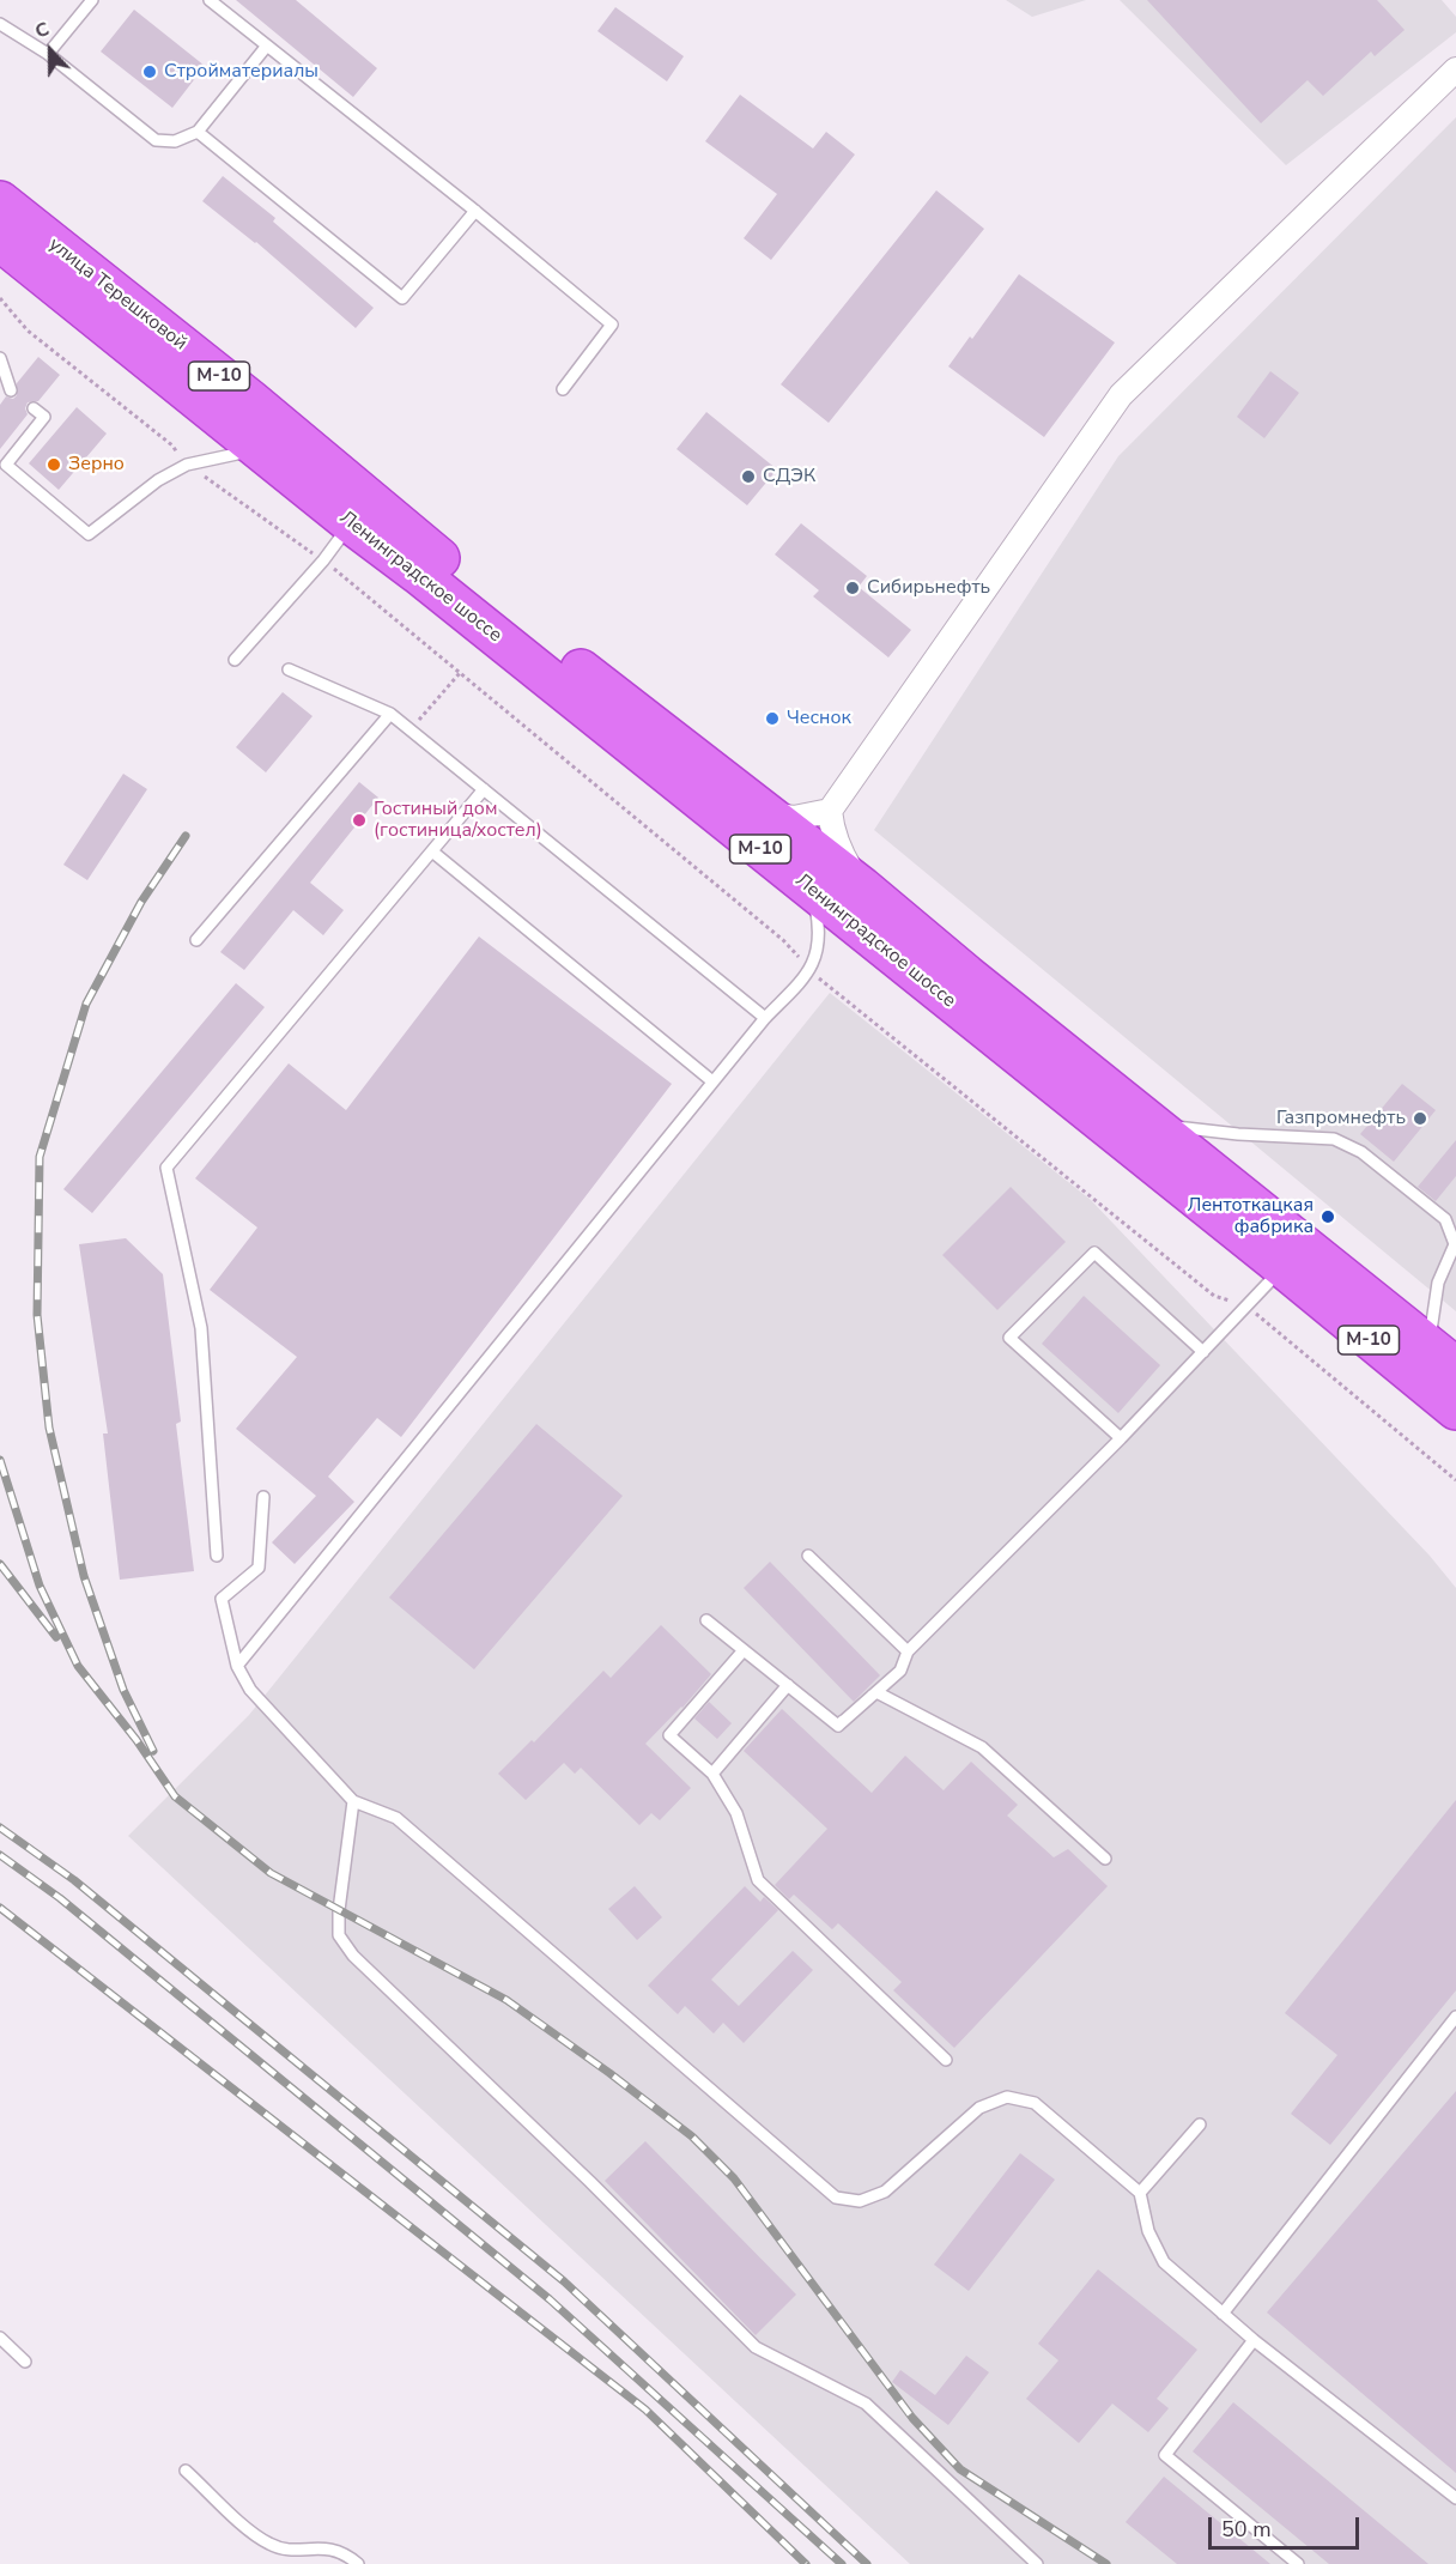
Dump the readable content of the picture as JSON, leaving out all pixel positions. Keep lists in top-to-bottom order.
{
  "streets": {
    "highway": ["улица Терешковой", "М-10", "Ленинградское шоссе"]
  },
  "crossings": [
    ["улица Терешковой", "Ленинградское шоссе"]
  ],
  "places": [
    "Стройматериалы",
    "Зерно",
    "СДЭК",
    "Сибирьнефть",
    "Чеснок",
    "Гостиный дом (гостиница/хостел)",
    "Газпромнефть",
    "Лентоткацкая фабрика"
  ],
  "scale_bar": "50 m",
  "north": "top"
}
